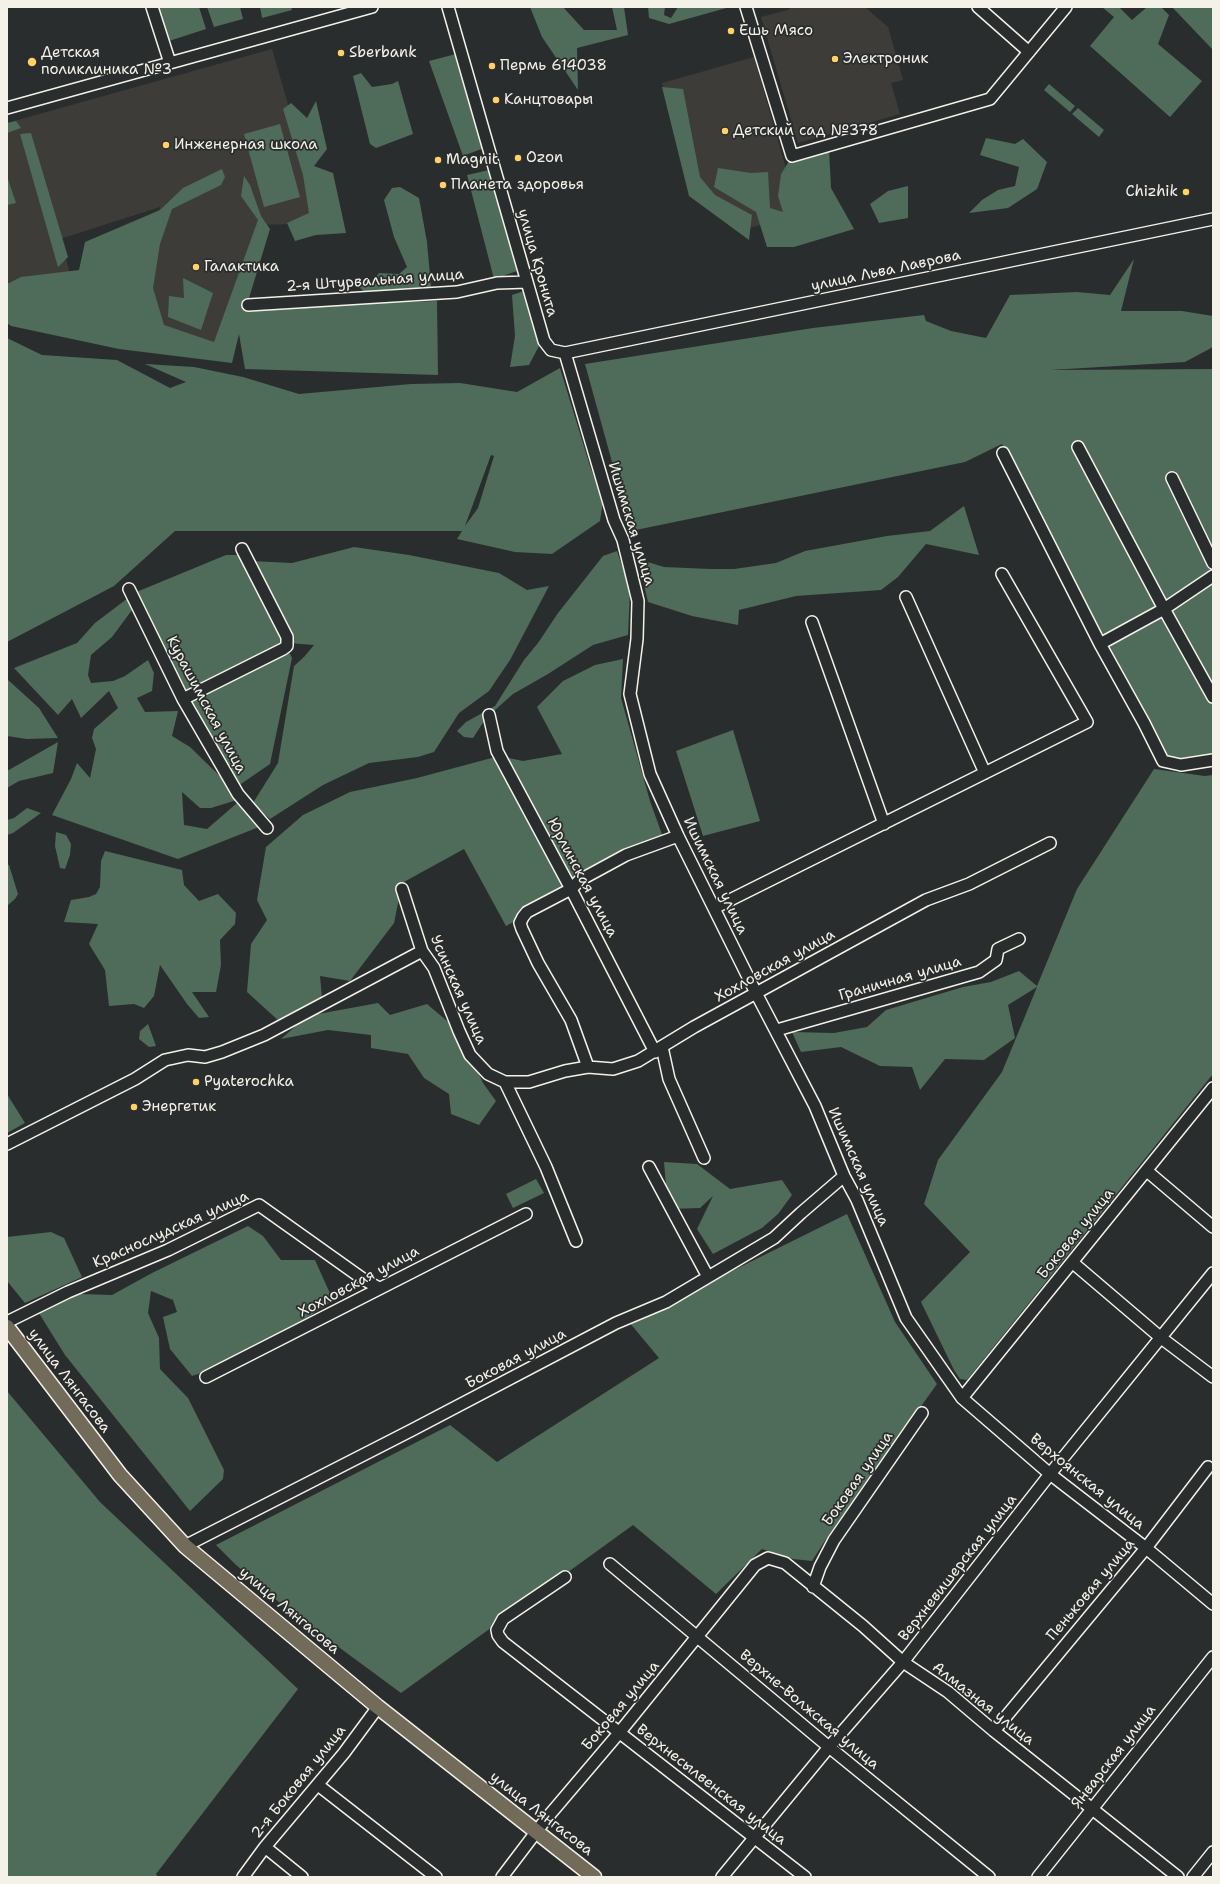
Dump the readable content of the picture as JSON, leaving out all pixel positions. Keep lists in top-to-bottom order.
{
  "streets": {
    "main road": ["улица Лянгасова"],
    "street": [
      "улица Кронита",
      "улица Льва Лаврова",
      "2-я Штурвальная улица",
      "Ишимская улица",
      "Курашимская улица",
      "Юрлинская улица",
      "Хохловская улица",
      "Граничная улица",
      "Усинская улица",
      "Краснослудская улица",
      "Боковая улица",
      "Верхоянская улица",
      "Верхневишерская улица",
      "Пеньковая улица",
      "Алмазная улица",
      "Верхне-Волжская улица",
      "Январская улица",
      "2-я Боковая улица",
      "Верхнесылвенская улица"
    ]
  },
  "crossings": [
    ["улица Кронита", "улица Льва Лаврова"],
    ["улица Кронита", "2-я Штурвальная улица"],
    ["улица Кронита", "Ишимская улица"],
    ["улица Льва Лаврова", "Ишимская улица"],
    ["Ишимская улица", "Хохловская улица"],
    ["Ишимская улица", "Граничная улица"],
    ["Ишимская улица", "Боковая улица"],
    ["Ишимская улица", "Верхоянская улица"],
    ["Юрлинская улица", "Хохловская улица"],
    ["Хохловская улица", "Усинская улица"],
    ["Хохловская улица", "Краснослудская улица"],
    ["Боковая улица", "улица Лянгасова"],
    ["Боковая улица", "Верхоянская улица"],
    ["Боковая улица", "Алмазная улица"],
    ["Боковая улица", "Верхне-Волжская улица"],
    ["Боковая улица", "Верхнесылвенская улица"],
    ["улица Лянгасова", "2-я Боковая улица"],
    ["Верхоянская улица", "Верхневишерская улица"],
    ["Верхоянская улица", "Пеньковая улица"],
    ["Верхневишерская улица", "Алмазная улица"],
    ["Верхневишерская улица", "Верхне-Волжская улица"],
    ["Верхневишерская улица", "Верхнесылвенская улица"],
    ["Пеньковая улица", "Алмазная улица"],
    ["Алмазная улица", "Январская улица"]
  ],
  "places": [
    "Ешь Мясо",
    "Sberbank",
    "Электроник",
    "Детская поликлиника №3",
    "Пермь 614038",
    "Канцтовары",
    "Детский сад №378",
    "Инженерная школа",
    "Ozon",
    "Magnit",
    "Планета здоровья",
    "Chizhik",
    "Галактика",
    "Pyaterochka",
    "Энергетик"
  ]
}
